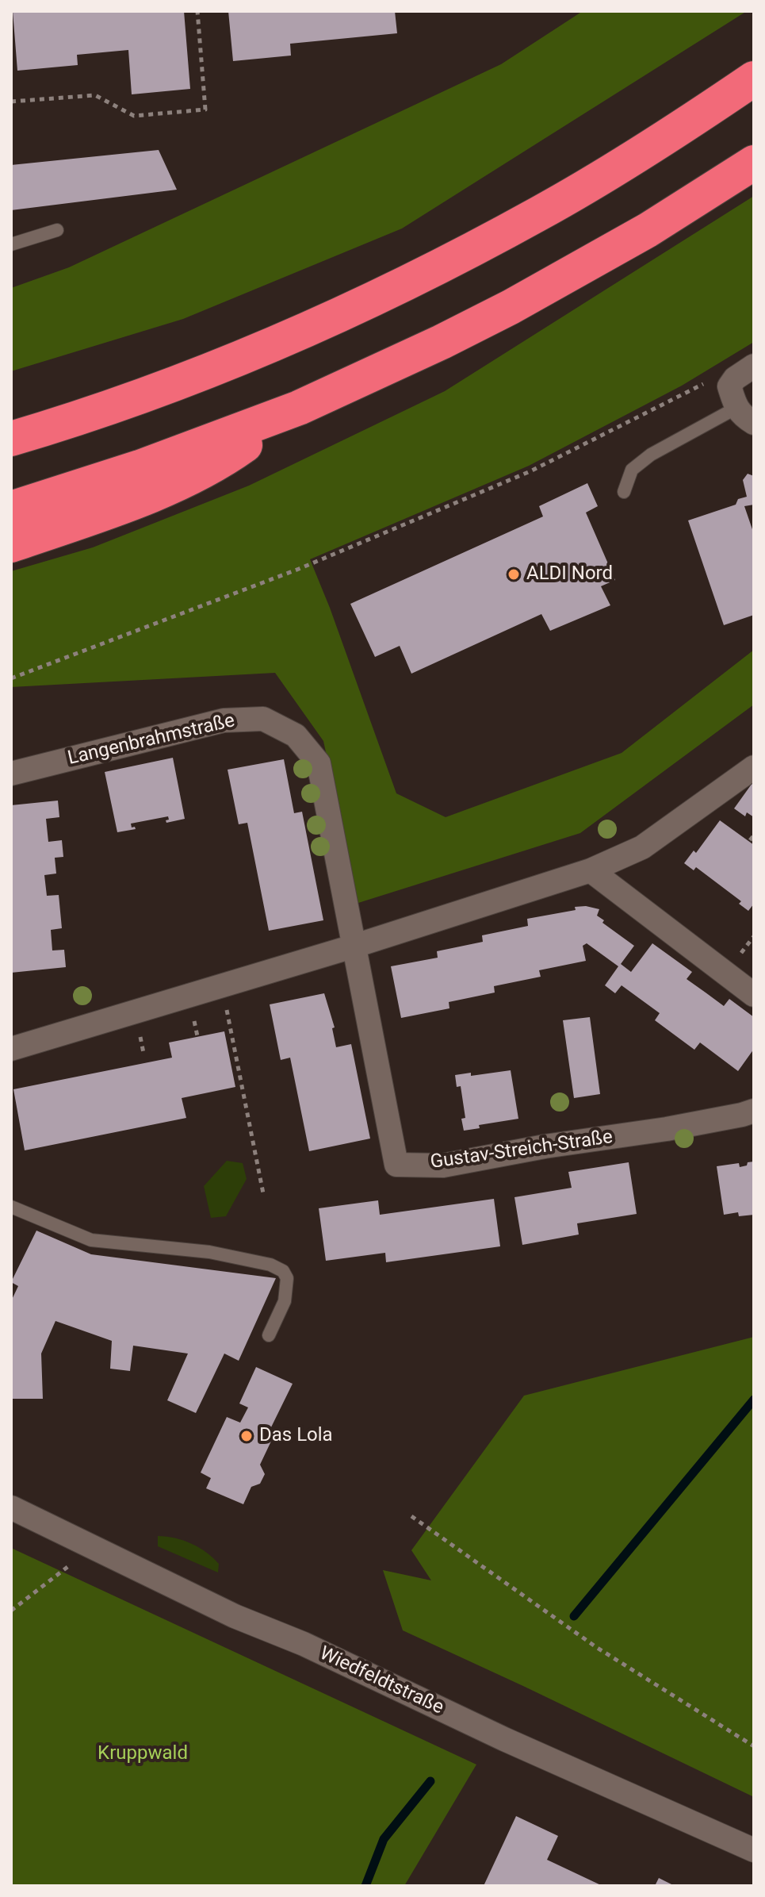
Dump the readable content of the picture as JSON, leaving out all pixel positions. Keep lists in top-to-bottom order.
{
  "streets": {
    "street": ["Langenbrahmstraße", "Gustav-Streich-Straße", "Wiedfeldtstraße"]
  },
  "crossings": [
    ["Langenbrahmstraße", "Gustav-Streich-Straße"]
  ],
  "parks": ["Kruppwald"],
  "places": ["ALDI Nord", "Das Lola"]
}
